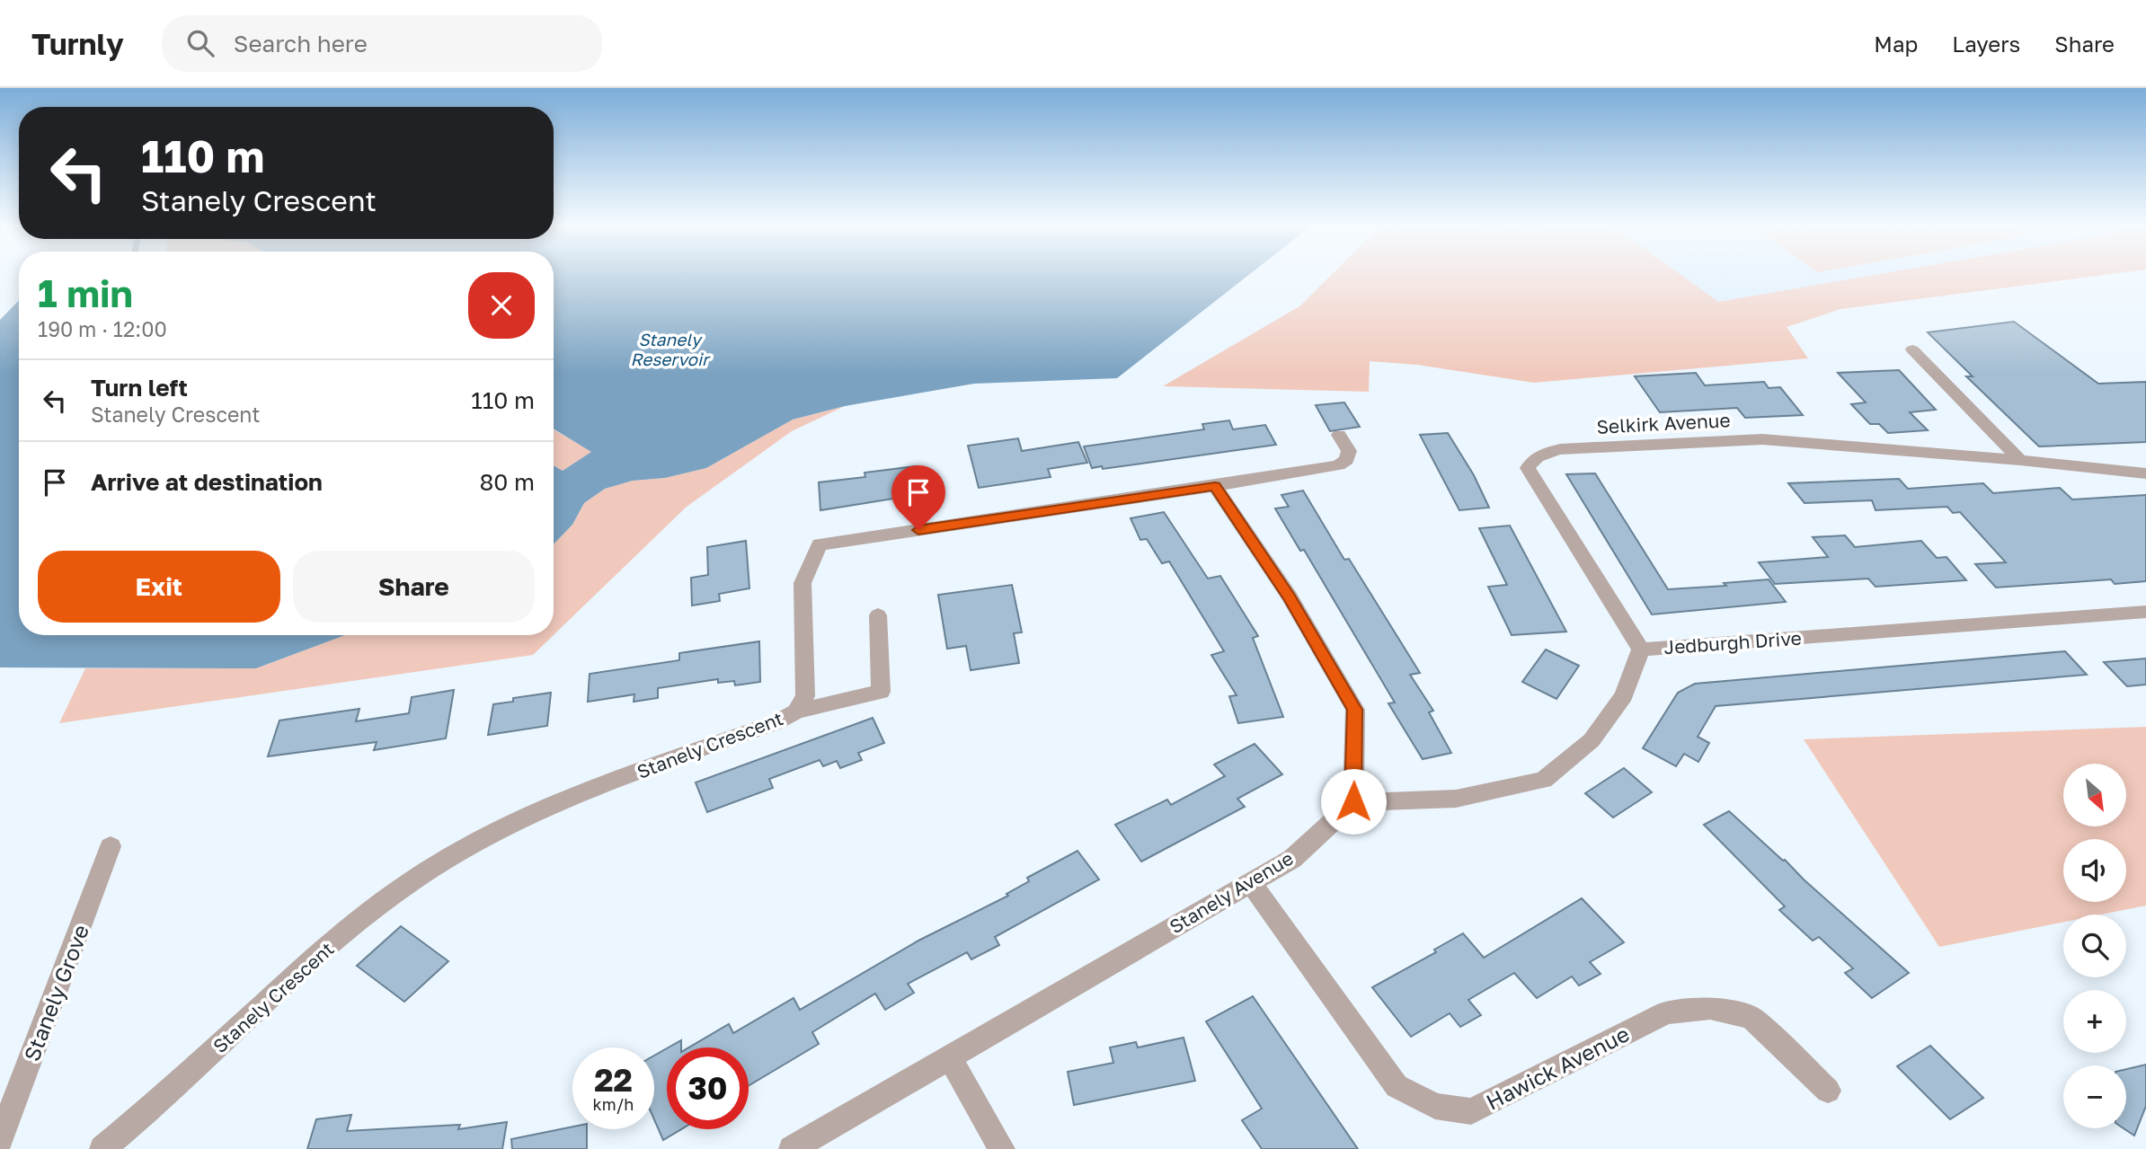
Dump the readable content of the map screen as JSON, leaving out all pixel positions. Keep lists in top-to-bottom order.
{
  "streets": {
    "street": [
      "Selkirk Avenue",
      "Jedburgh Drive",
      "Stanely Crescent",
      "Stanely Avenue",
      "Stanely Grove",
      "Hawick Avenue"
    ]
  },
  "crossings": [
    ["Selkirk Avenue", "Jedburgh Drive"],
    ["Jedburgh Drive", "Stanely Avenue"],
    ["Stanely Avenue", "Hawick Avenue"]
  ],
  "water": ["Stanely Reservoir"],
  "north": "bottom right",
  "page": {
    "header": "Turnly",
    "search": "Search here",
    "nav": ["Map", "Layers", "Share"],
    "turn": ["110 m", "Stanely Crescent"],
    "heading": ["1 min", "190 m · 12:00"],
    "list": [
      {
        "name": "Turn left",
        "note": "Stanely Crescent",
        "value": "110 m"
      },
      {
        "name": "Arrive at destination",
        "value": "80 m"
      }
    ],
    "buttons": ["Exit", "Share"],
    "map_buttons": ["+", "−"],
    "speed": "22 km/h",
    "limit": "30"
  }
}
